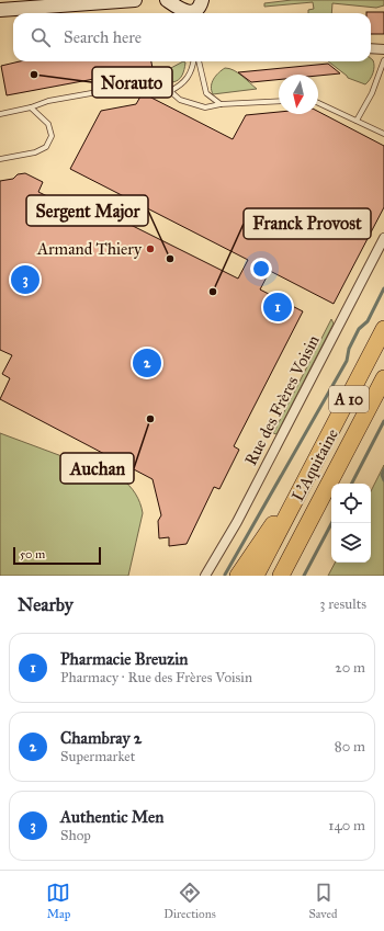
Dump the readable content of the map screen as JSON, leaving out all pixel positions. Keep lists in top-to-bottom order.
{
  "streets": {
    "highway": ["A 10", "L'Aquitaine"],
    "street": ["Rue des Frères Voisin"]
  },
  "places": [
    "Norauto",
    "Armand Thiery",
    "Sergent Major",
    "Franck Provost",
    "Auchan"
  ],
  "scale_bar": "50 m",
  "north": "bottom",
  "page": {
    "search": "Search here",
    "pins": ["3", "1", "2"],
    "scale": "50 m",
    "heading": ["Nearby", "3 results"],
    "list": [
      {
        "mark": "1",
        "name": "Pharmacie Breuzin",
        "note": "Pharmacy · Rue des Frères Voisin",
        "value": "20 m"
      },
      {
        "mark": "2",
        "name": "Chambray 2",
        "note": "Supermarket",
        "value": "80 m"
      },
      {
        "mark": "3",
        "name": "Authentic Men",
        "note": "Shop",
        "value": "140 m"
      }
    ],
    "nav": ["Map", "Directions", "Saved"]
  }
}
